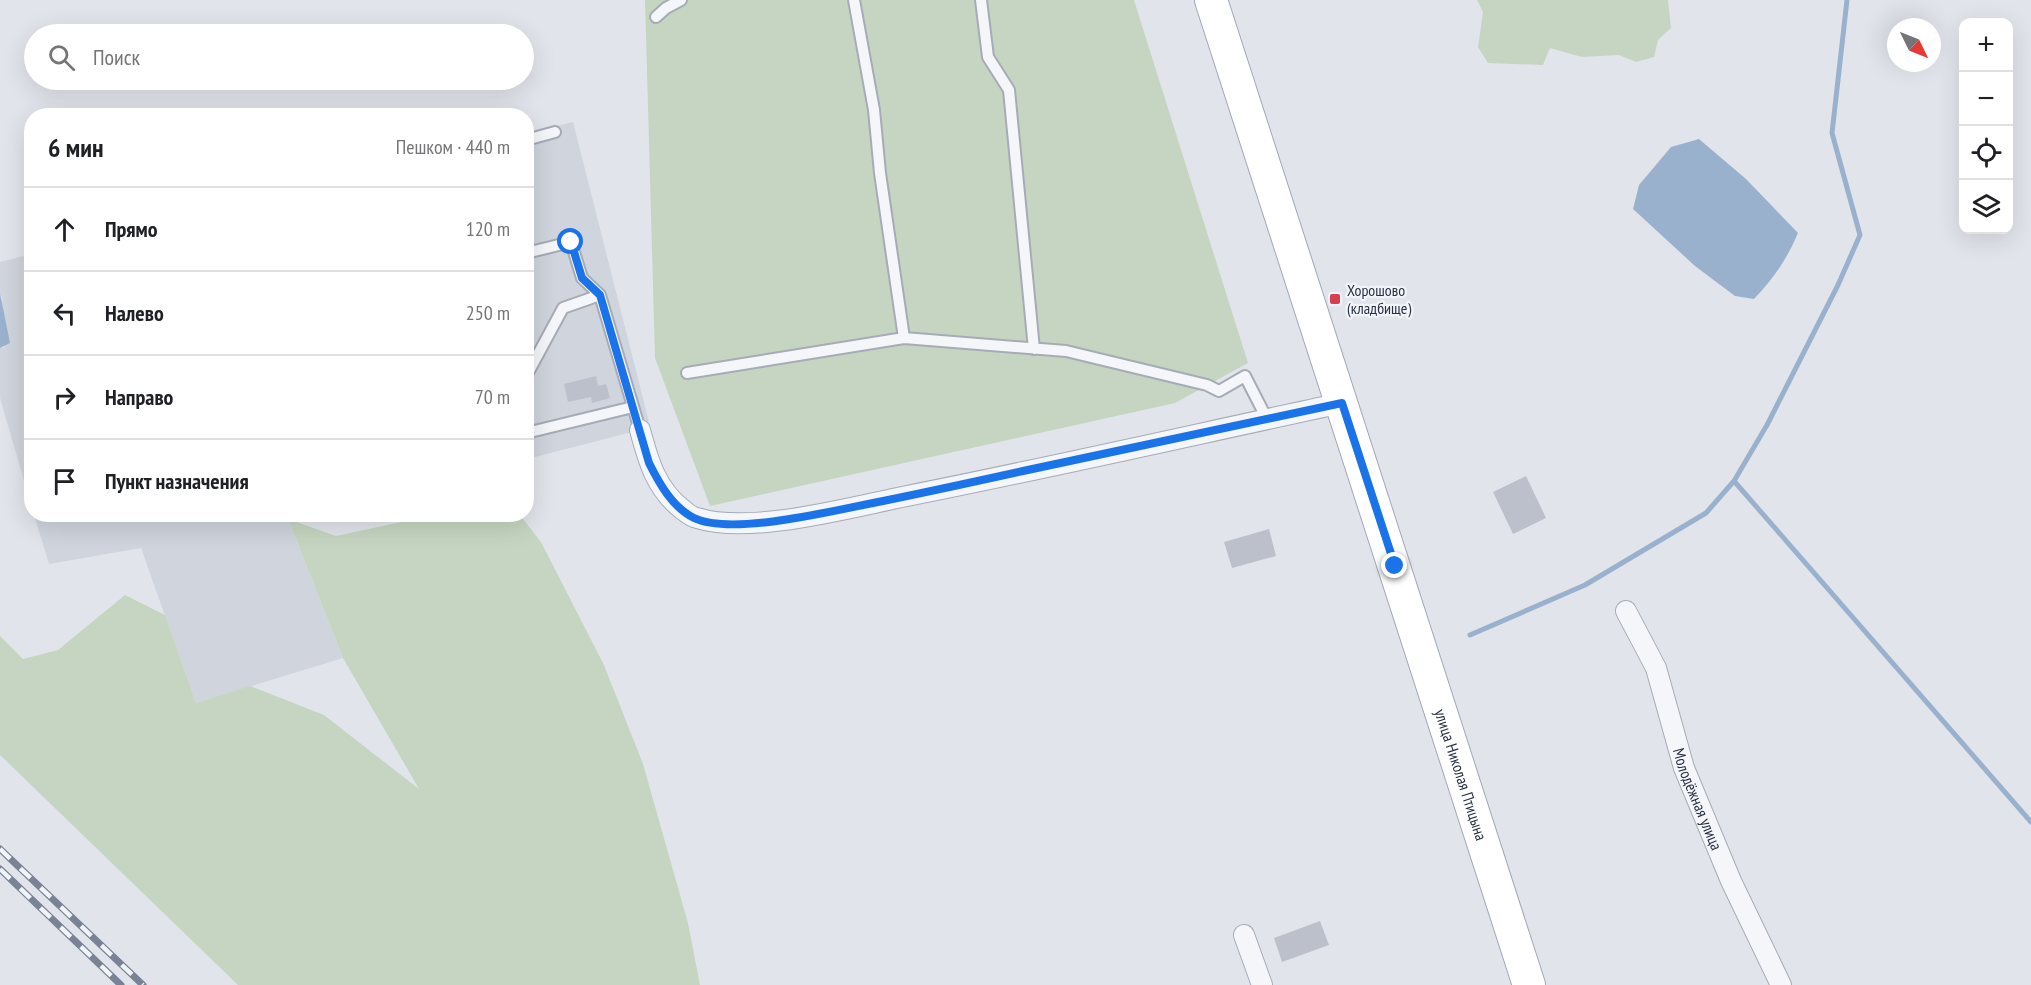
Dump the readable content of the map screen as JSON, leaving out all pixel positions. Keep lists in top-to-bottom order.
{
  "streets": {
    "main road": ["улица Николая Птицына"],
    "street": ["Молодёжная улица"]
  },
  "places": {
    "transit": ["Хорошово (кладбище)"]
  },
  "north": "bottom right",
  "page": {
    "map_buttons": ["+", "−"],
    "search": "Поиск",
    "heading": ["6 мин", "Пешком · 440 m"],
    "list": [
      ["Прямо", "120 m"],
      ["Налево", "250 m"],
      ["Направо", "70 m"],
      "Пункт назначения"
    ]
  }
}
